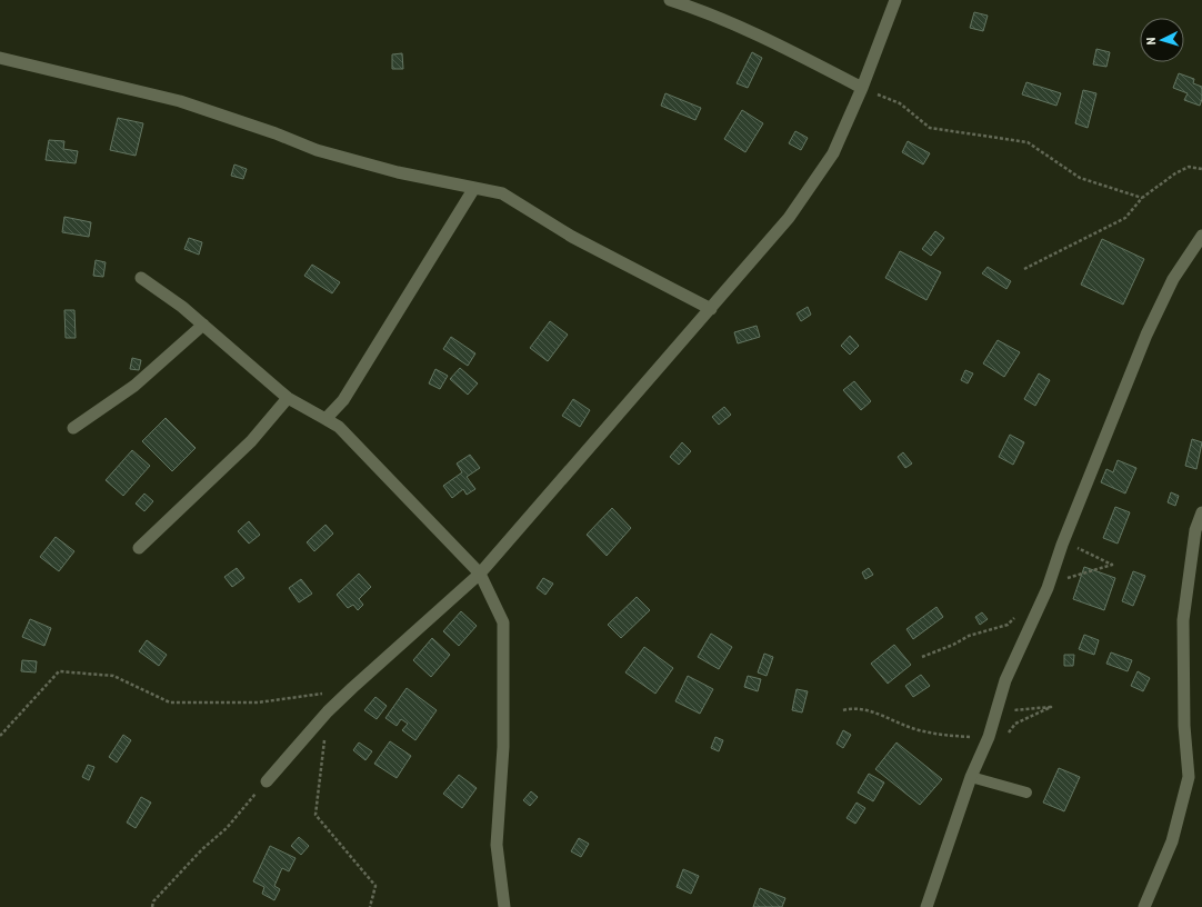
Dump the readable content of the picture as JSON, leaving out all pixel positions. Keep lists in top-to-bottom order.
{
  "north": "left"
}
